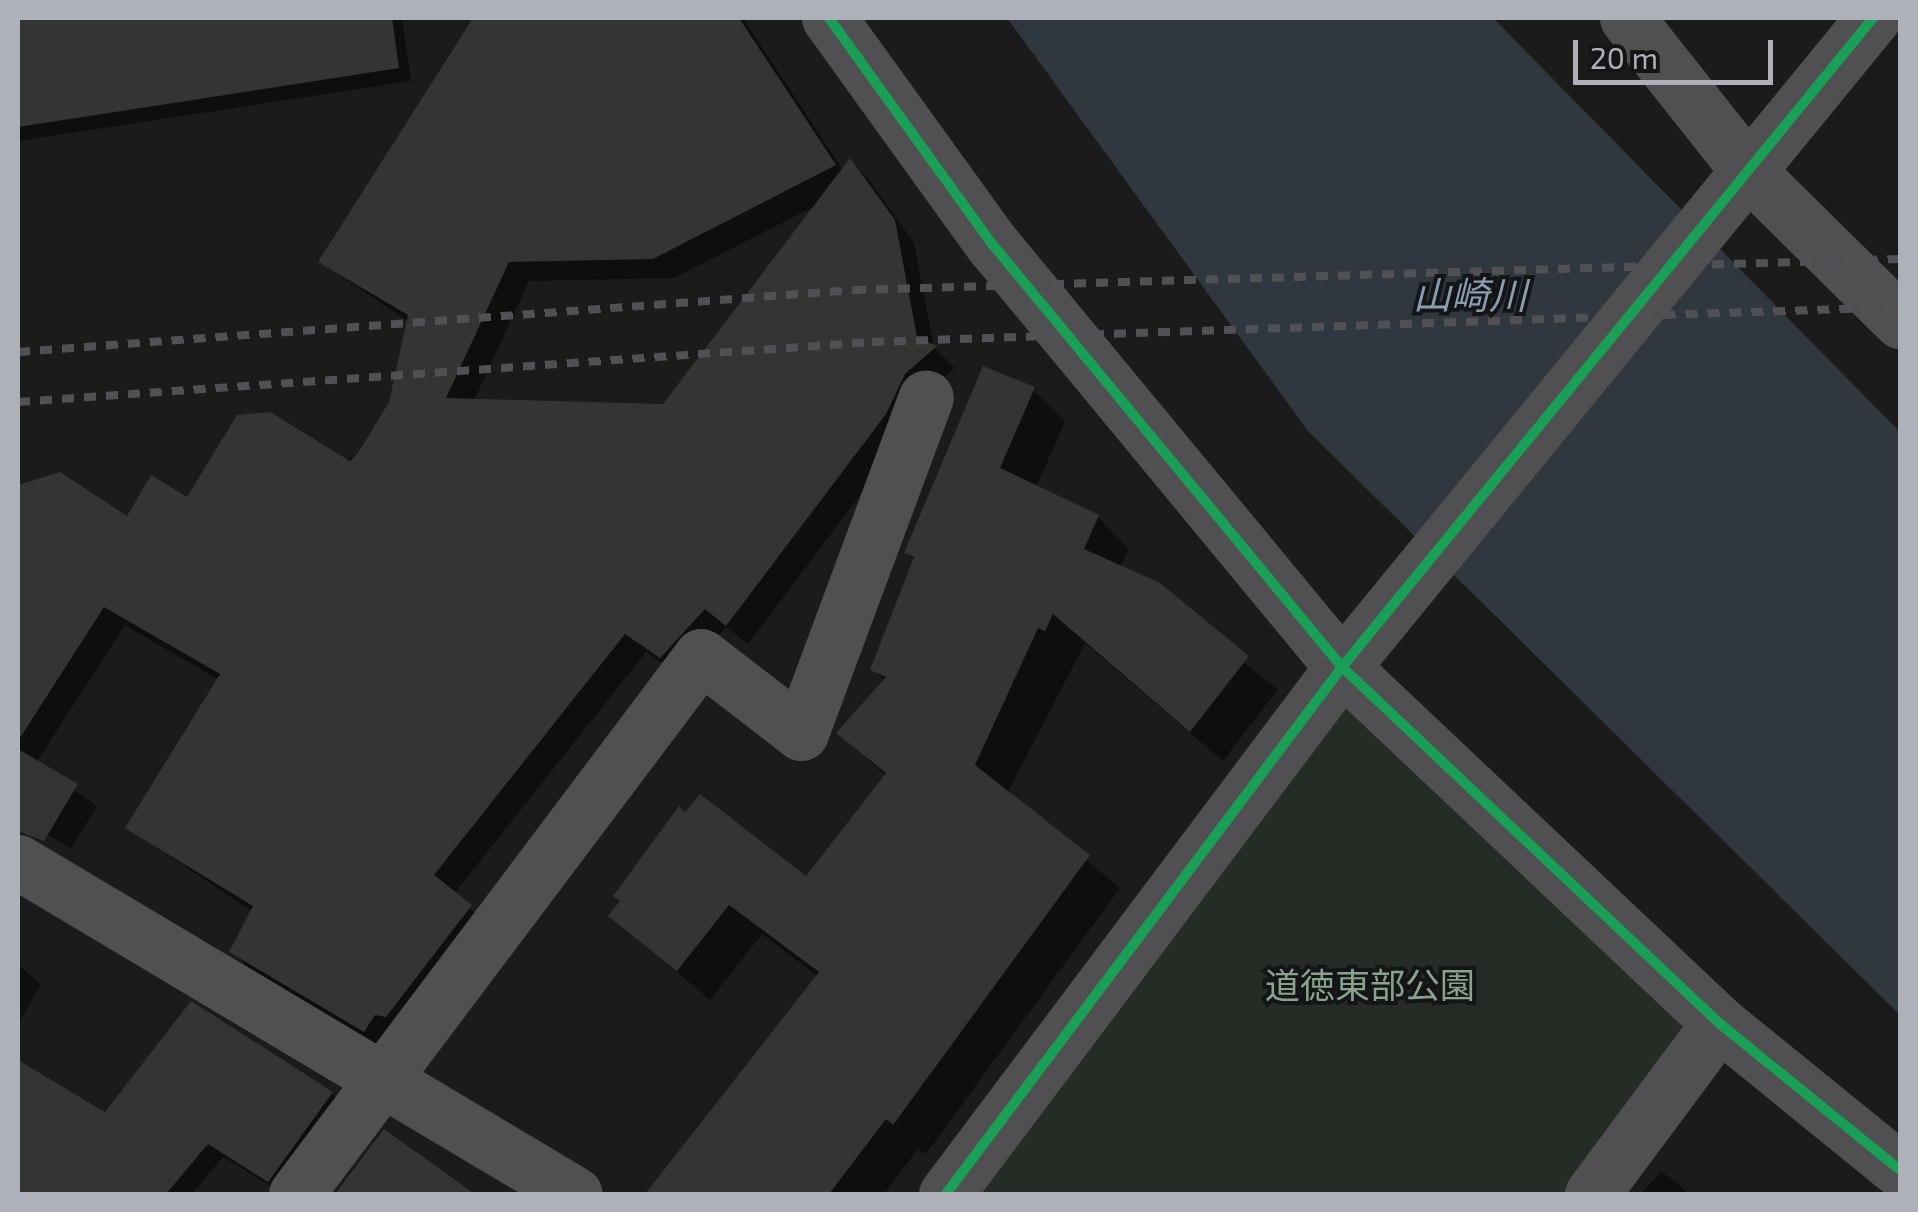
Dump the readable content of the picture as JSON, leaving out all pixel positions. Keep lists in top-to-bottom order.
{
  "water": ["山崎川"],
  "parks": ["道徳東部公園"],
  "scale_bar": "20 m"
}
